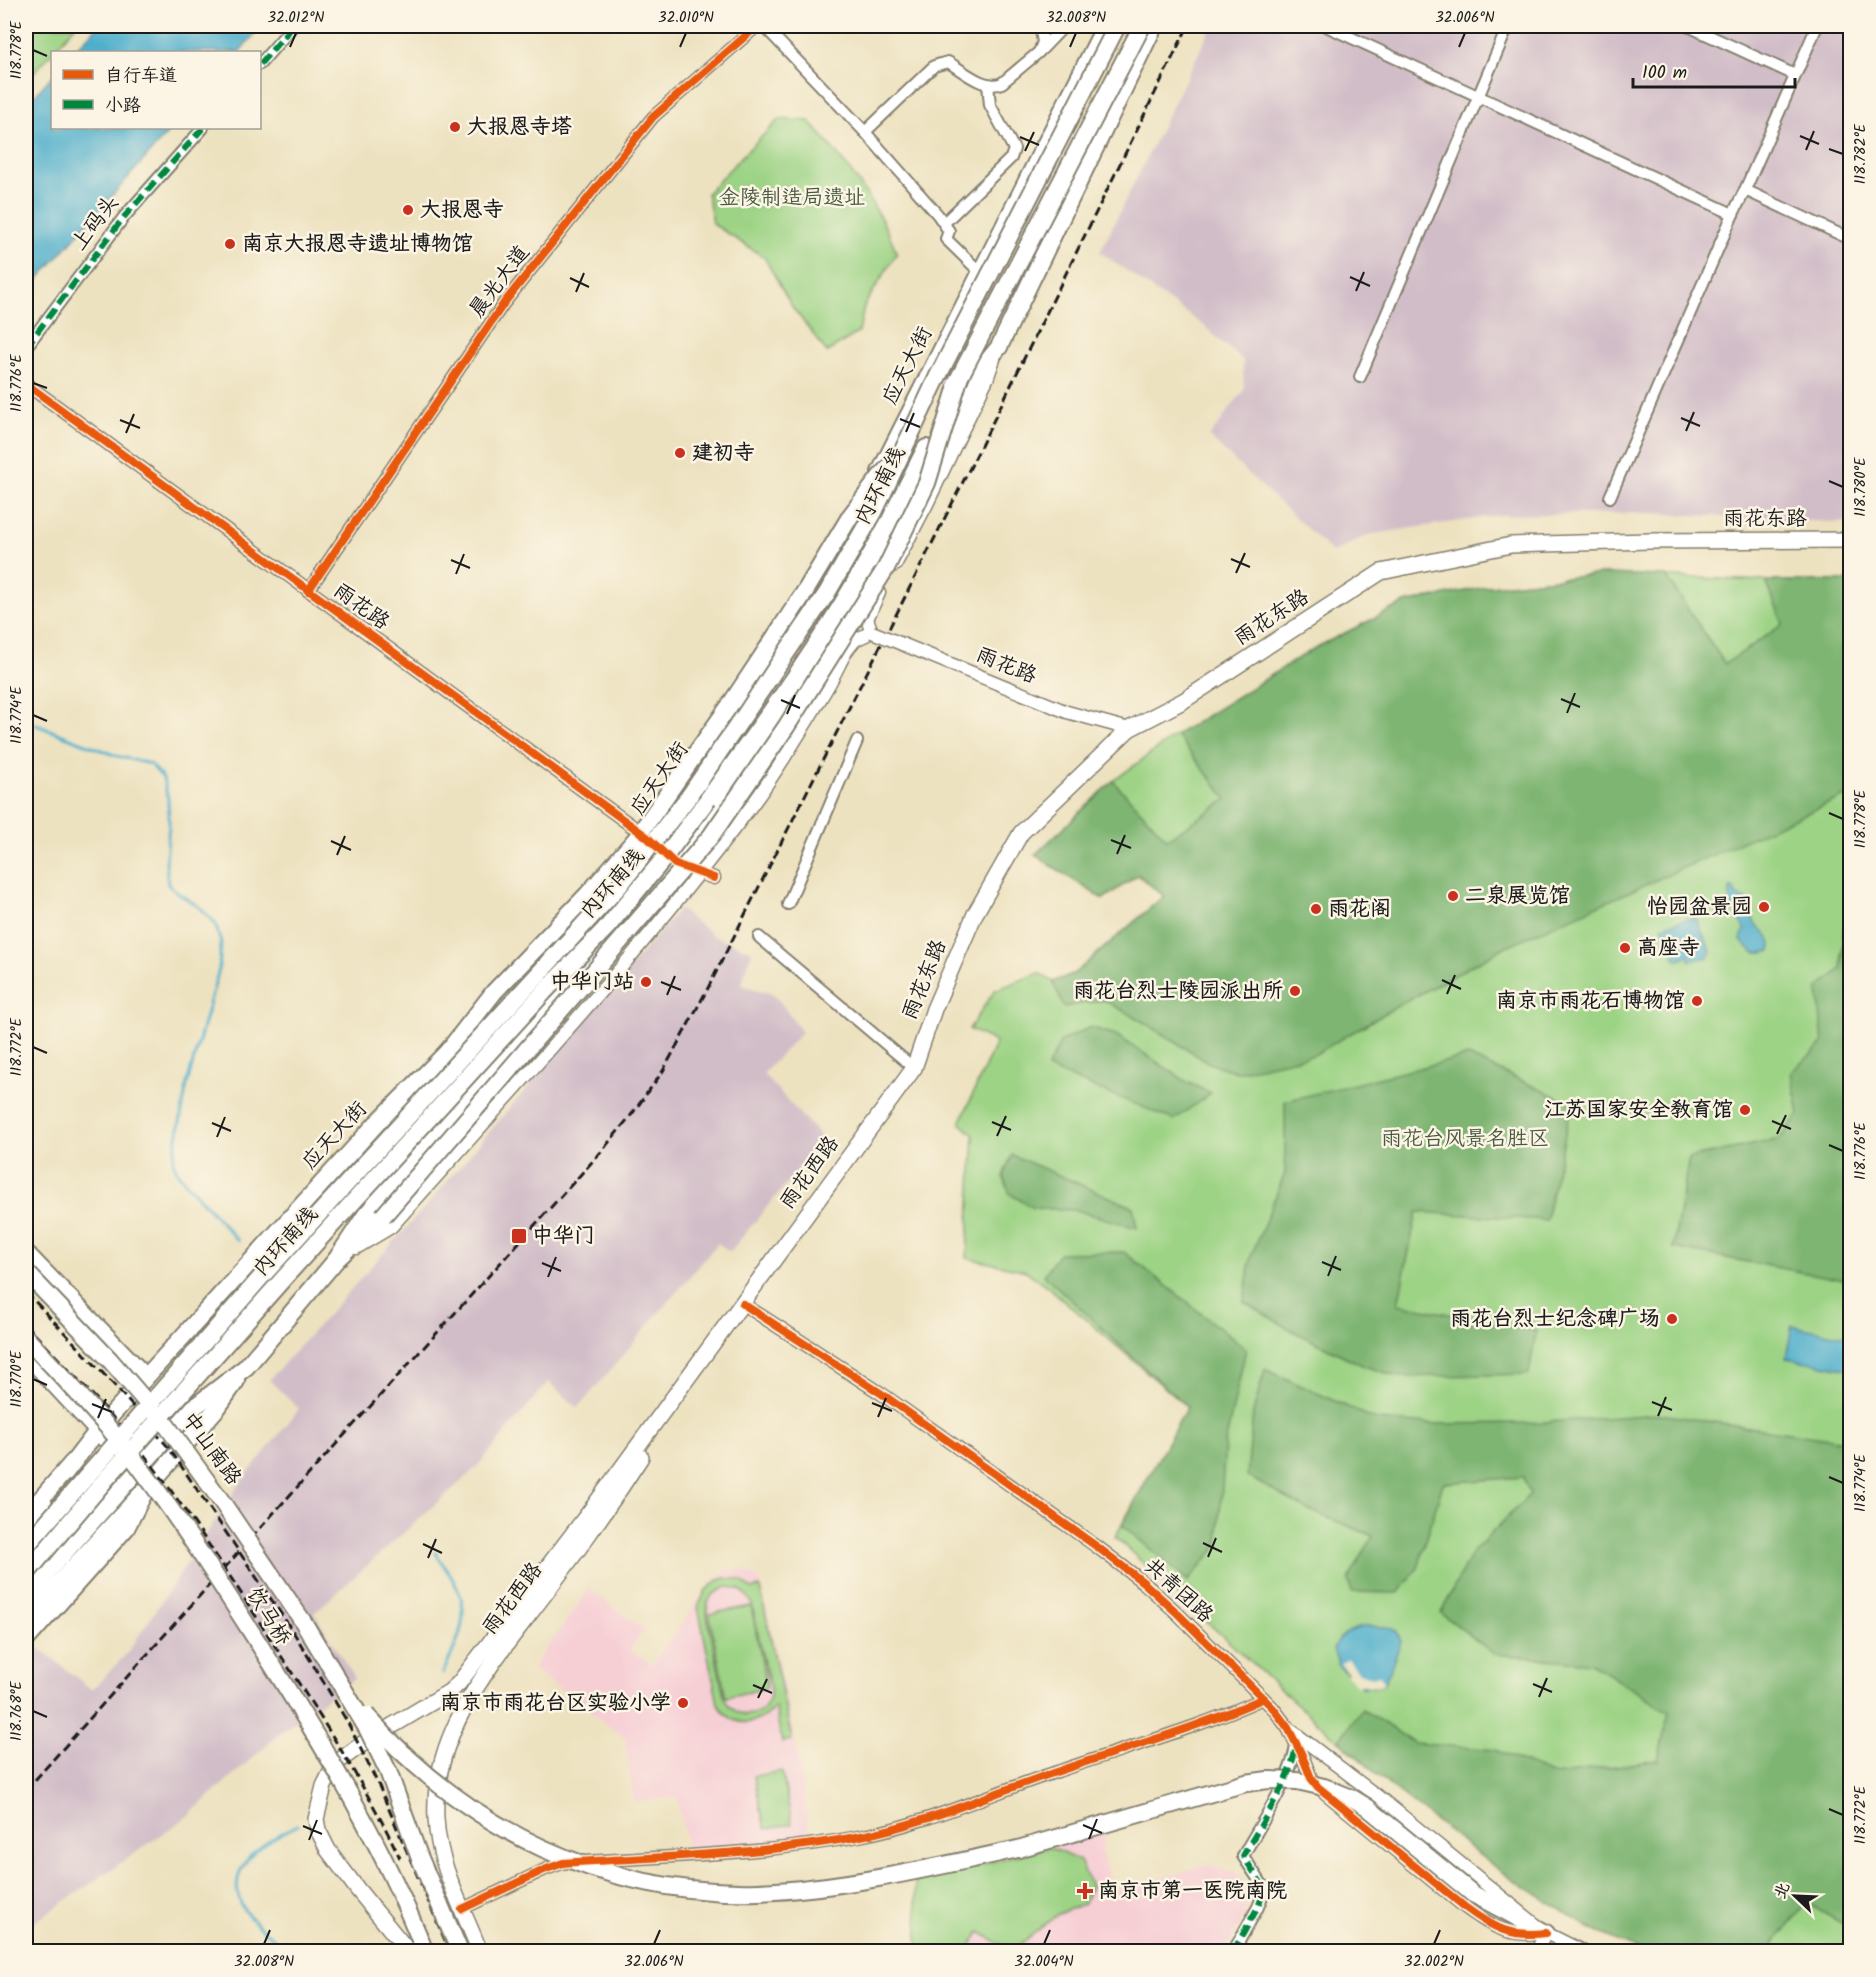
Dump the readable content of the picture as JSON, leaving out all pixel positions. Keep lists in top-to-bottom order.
{
  "streets": {
    "main road": [
      "应天大街",
      "内环南线",
      "雨花东路",
      "雨花西路",
      "中山南路",
      "饮马桥"
    ],
    "street": [
      "上码头",
      "晨光大道",
      "雨花路",
      "共青团路"
    ]
  },
  "crossings": [
    ["晨光大道", "雨花路"],
    ["应天大街", "雨花路"],
    ["雨花东路", "雨花路"],
    ["雨花东路", "雨花西路"],
    ["雨花西路", "共青团路"]
  ],
  "parks": ["金陵制造局遗址", "雨花台风景名胜区"],
  "places": {
    "other": [
      "大报恩寺塔",
      "大报恩寺",
      "南京大报恩寺遗址博物馆",
      "建初寺",
      "二泉展览馆",
      "怡园盆景园",
      "雨花阁",
      "高座寺",
      "中华门站",
      "雨花台烈士陵园派出所",
      "南京市雨花石博物馆",
      "江苏国家安全教育馆",
      "雨花台烈士纪念碑广场",
      "南京市雨花台区实验小学"
    ],
    "transit": ["中华门"],
    "health": ["南京市第一医院南院"]
  },
  "legend": ["自行车道", "小路"],
  "scale_bar": "100 m",
  "north": "top left",
  "coordinates": [
    "32.012°N",
    "32.010°N",
    "32.008°N",
    "32.006°N",
    "118.778°E",
    "118.782°E",
    "118.776°E",
    "118.780°E",
    "118.774°E",
    "118.772°E",
    "118.770°E",
    "118.768°E",
    "32.004°N",
    "32.002°N"
  ]
}
